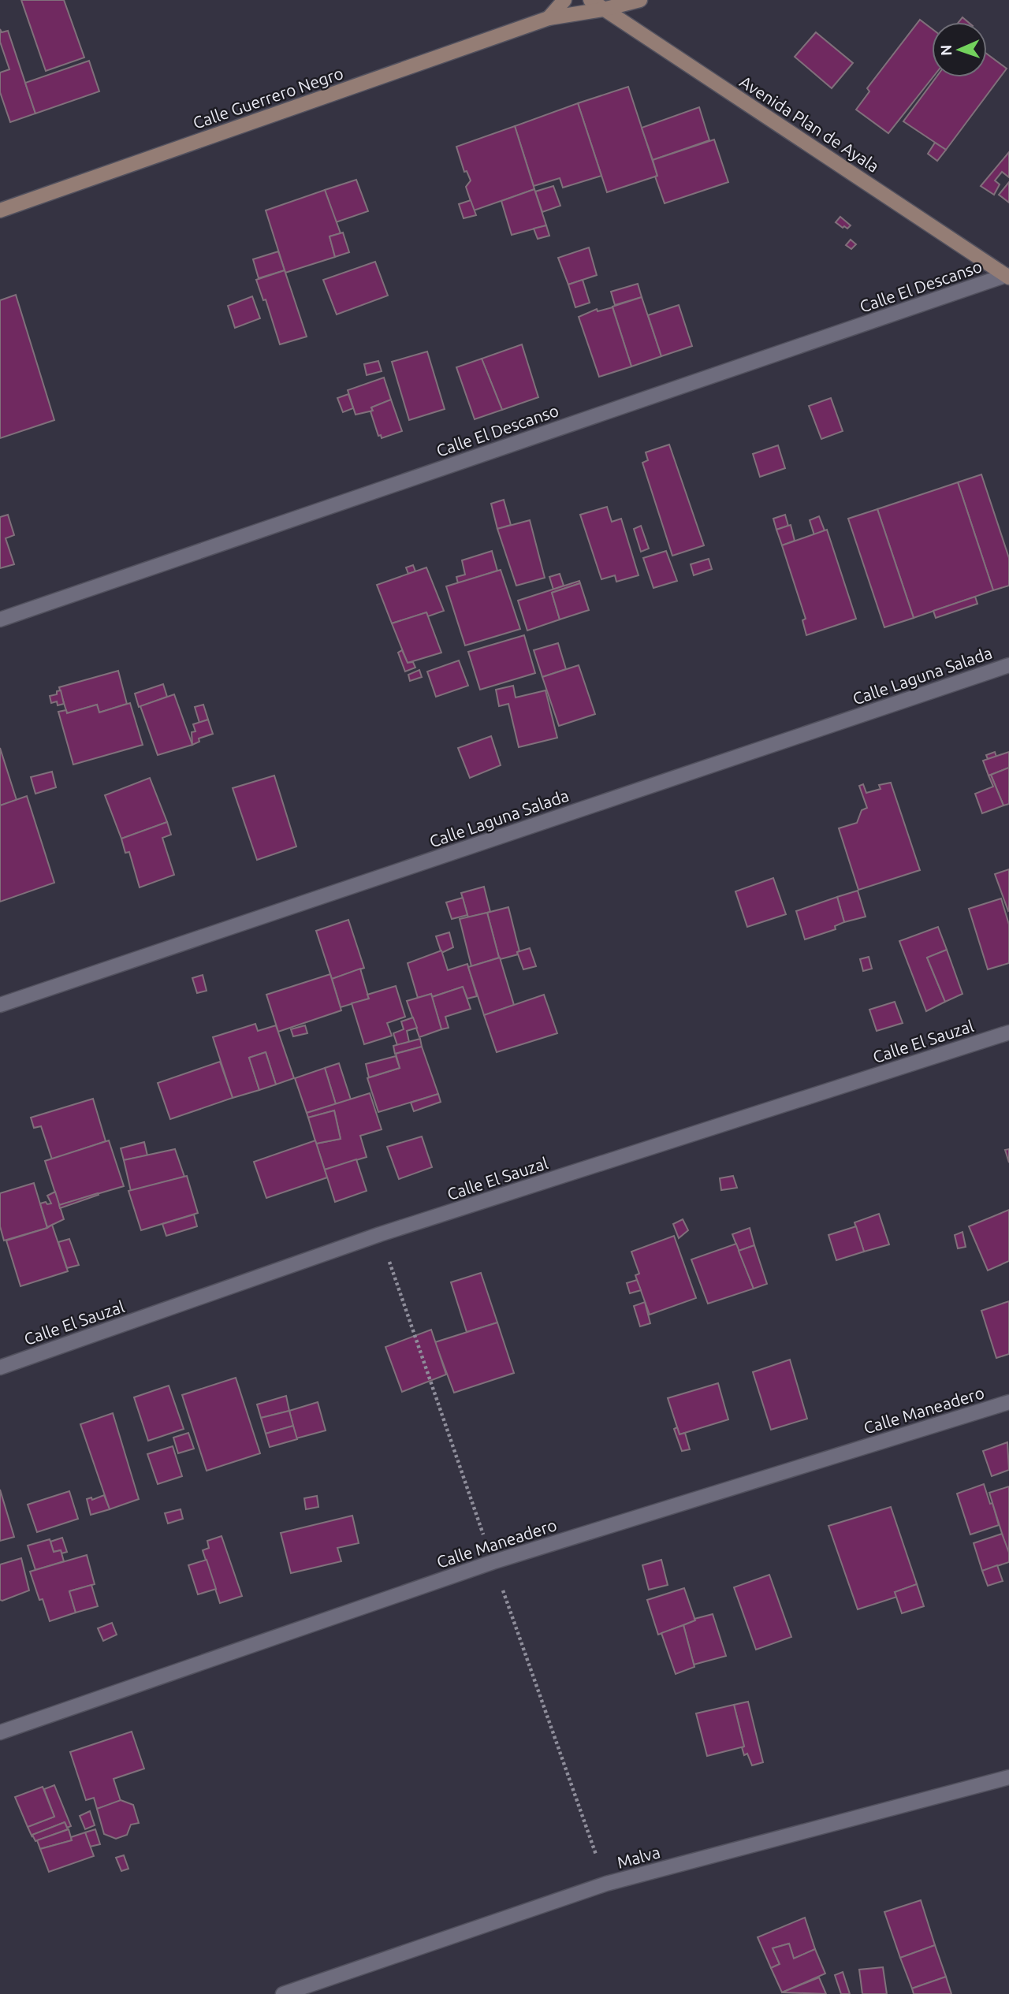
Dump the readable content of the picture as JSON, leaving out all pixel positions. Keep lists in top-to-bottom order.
{
  "streets": {
    "street": [
      "Calle Guerrero Negro",
      "Avenida Plan de Ayala",
      "Calle El Descanso",
      "Calle Laguna Salada",
      "Calle El Sauzal",
      "Calle Maneadero",
      "Malva"
    ]
  },
  "crossings": [
    ["Calle Guerrero Negro", "Avenida Plan de Ayala"],
    ["Avenida Plan de Ayala", "Calle El Descanso"]
  ],
  "north": "left"
}
